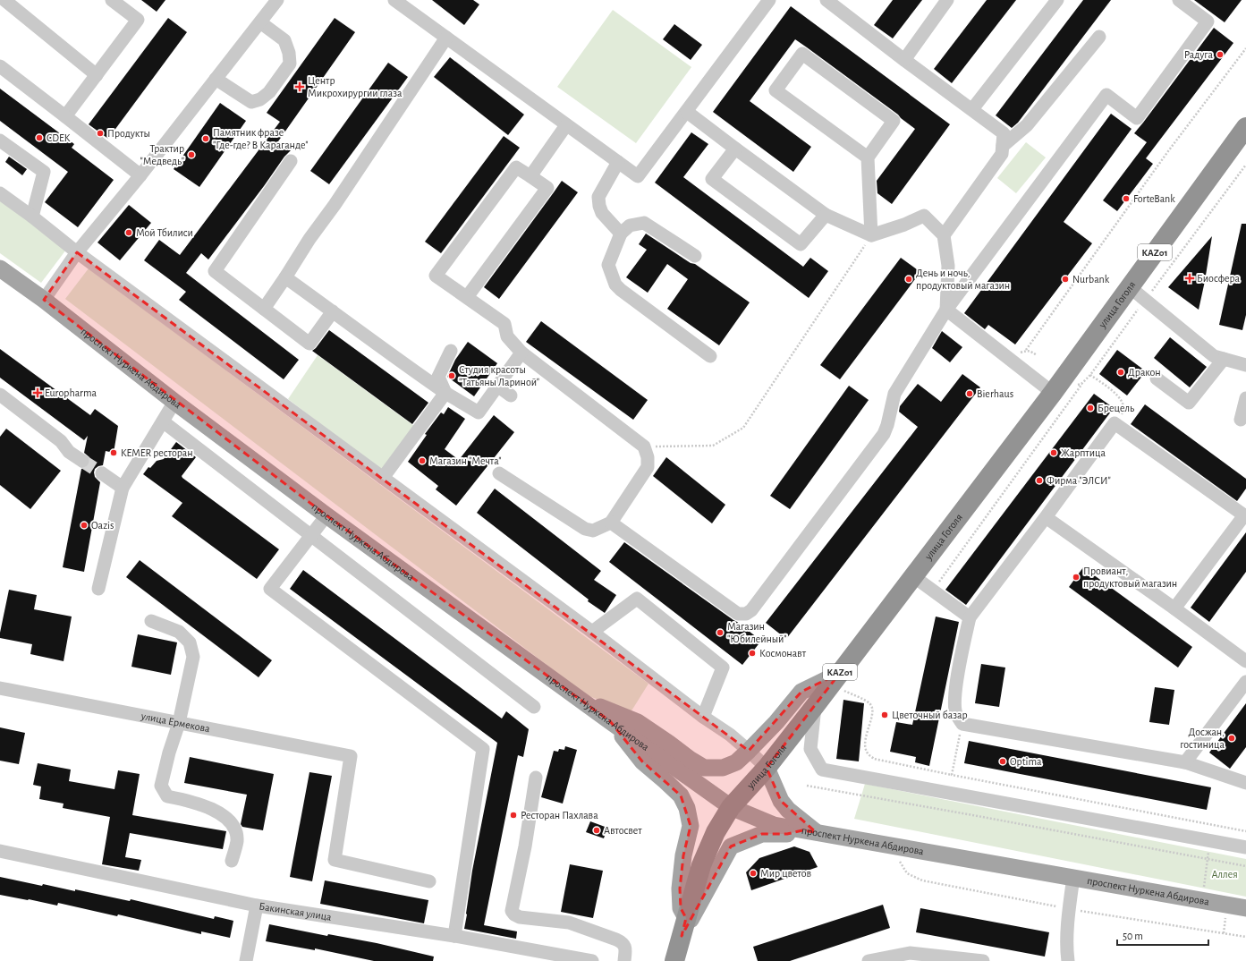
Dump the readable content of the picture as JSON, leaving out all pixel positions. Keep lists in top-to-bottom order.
{
  "streets": {
    "highway": ["KАZ01", "улица Гоголя"],
    "main road": ["проспект Нуркена Абдирова"],
    "street": ["улица Ермекова", "Бакинская улица"]
  },
  "crossings": [
    ["улица Гоголя", "проспект Нуркена Абдирова"]
  ],
  "parks": ["Аллея"],
  "places": {
    "other": [
      "Радуга",
      "Продукты",
      "CDEK",
      "Памятник фразе \"Где-где? В Караганде\"",
      "Трактир \"Медведь\"",
      "ForteBank",
      "Мой Тбилиси",
      "День и ночь, продуктовый магазин",
      "Nurbank",
      "Дракон",
      "Студия красоты \"Татьяны Лариной\"",
      "Bierhaus",
      "Брецель",
      "KEMER ресторан",
      "Жарптица",
      "Магазин \"Мечта\"",
      "Фирма \"ЭЛСИ\"",
      "Oazis",
      "Провиант, продуктовый магазин",
      "Магазин \"Юбилейный\"",
      "Космонавт",
      "Цветочный базар",
      "Досжан, гостиница",
      "Optima",
      "Ресторан Пахлава",
      "Автосвет",
      "Мир цветов"
    ],
    "health": ["Центр Микрохирургии глаза", "Биосфера", "Europharma"]
  },
  "scale_bar": "50 m"
}
